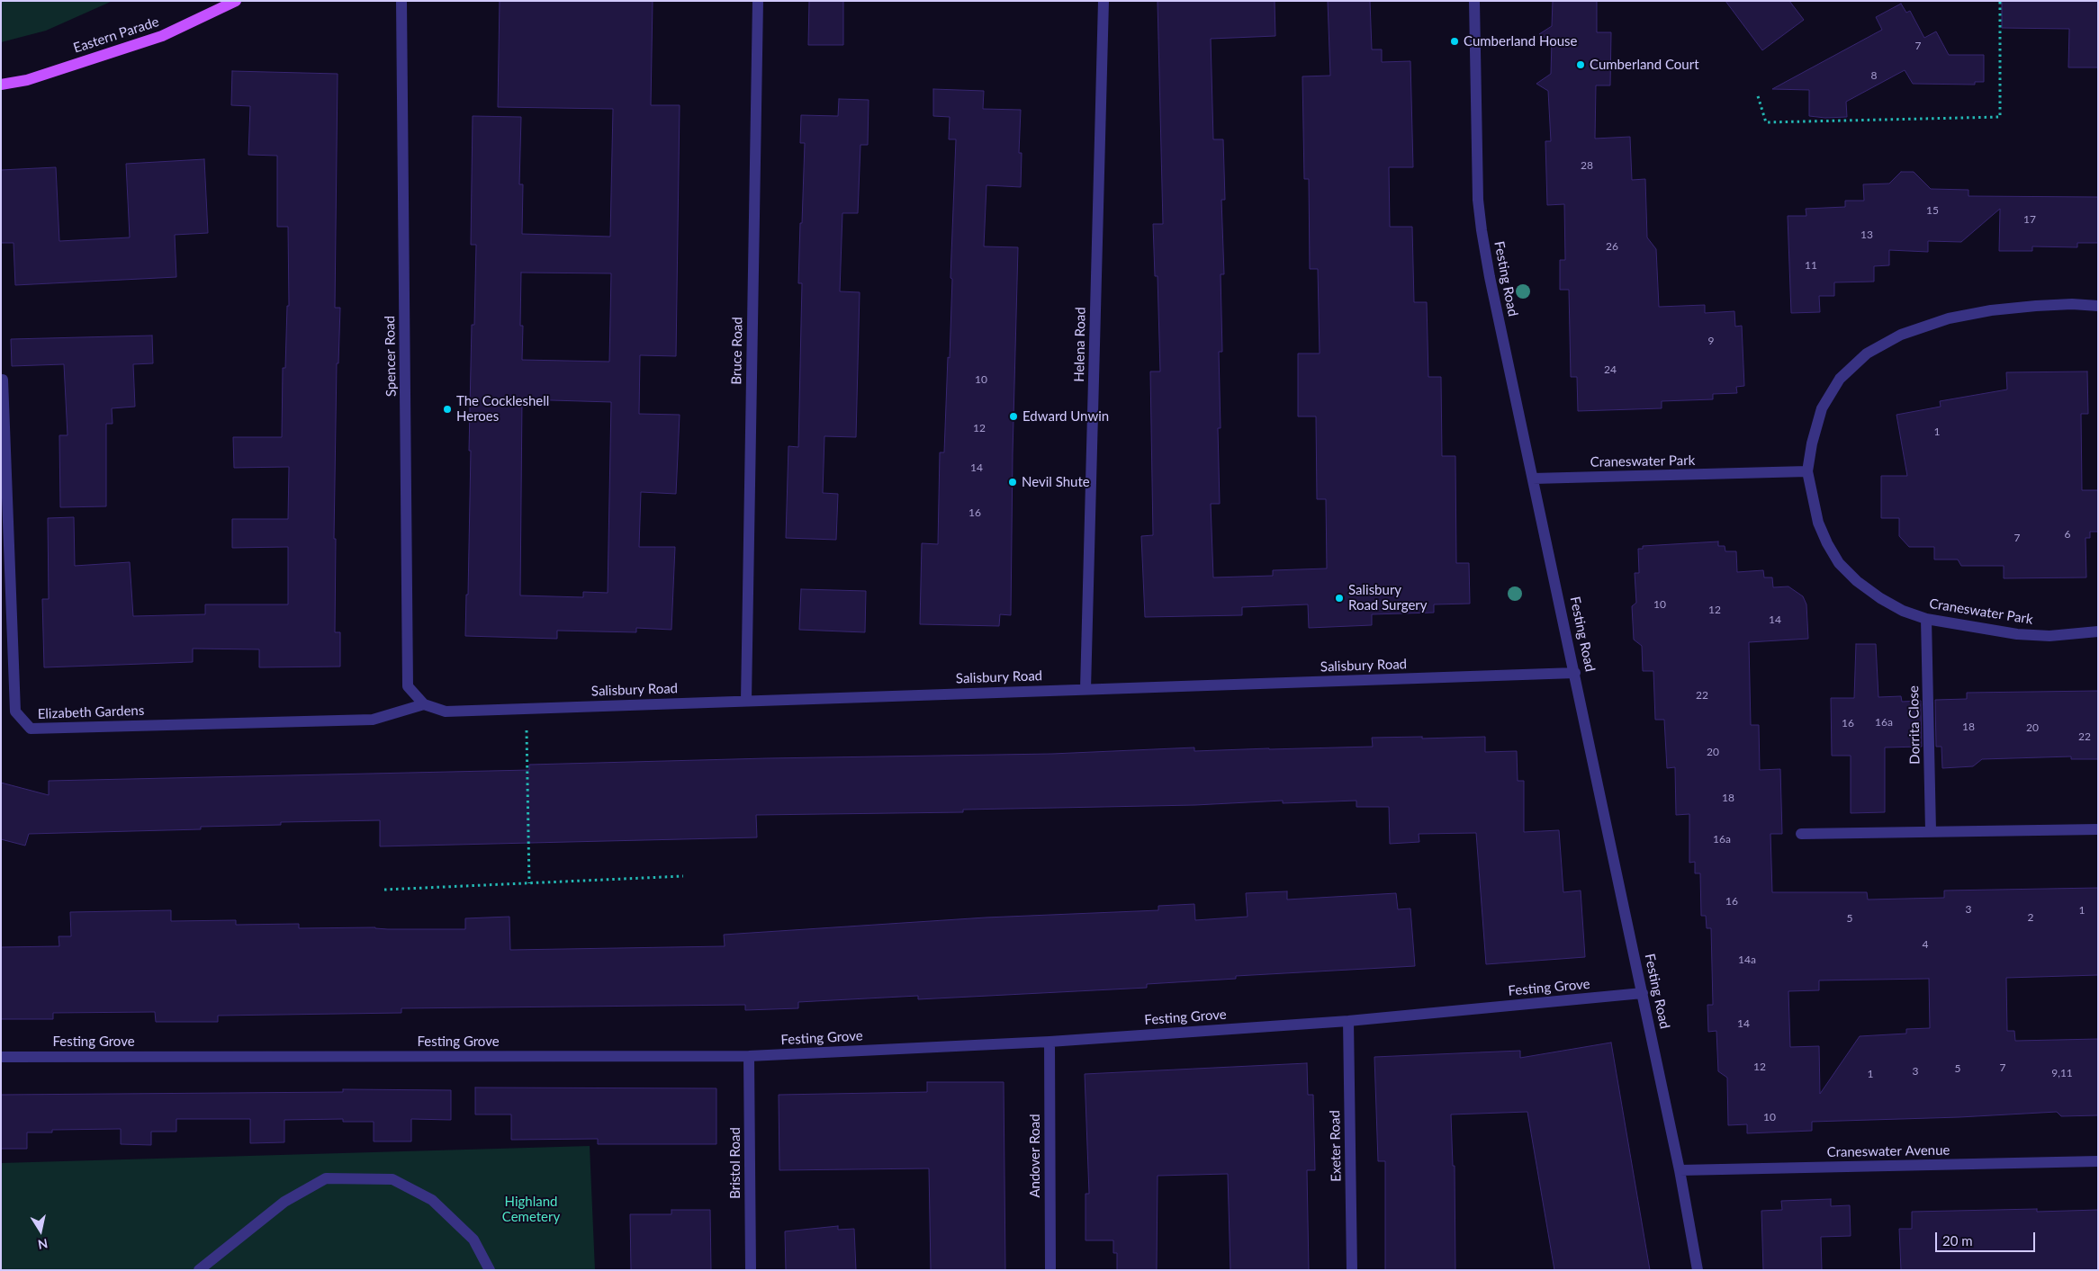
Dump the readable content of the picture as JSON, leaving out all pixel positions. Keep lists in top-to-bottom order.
{
  "streets": {
    "main road": ["Eastern Parade"],
    "street": [
      "Festing Road",
      "Helena Road",
      "Bruce Road",
      "Spencer Road",
      "Craneswater Park",
      "Salisbury Road",
      "Elizabeth Gardens",
      "Dorrita Close",
      "Festing Grove",
      "Exeter Road",
      "Craneswater Avenue",
      "Andover Road",
      "Bristol Road"
    ]
  },
  "crossings": [
    ["Festing Road", "Craneswater Park"],
    ["Festing Road", "Salisbury Road"],
    ["Festing Road", "Festing Grove"],
    ["Festing Road", "Craneswater Avenue"],
    ["Helena Road", "Salisbury Road"],
    ["Bruce Road", "Salisbury Road"],
    ["Spencer Road", "Salisbury Road"],
    ["Spencer Road", "Elizabeth Gardens"],
    ["Craneswater Park", "Dorrita Close"],
    ["Salisbury Road", "Elizabeth Gardens"],
    ["Festing Grove", "Exeter Road"],
    ["Festing Grove", "Andover Road"],
    ["Festing Grove", "Bristol Road"]
  ],
  "parks": ["Highland Cemetery"],
  "places": [
    "Cumberland House",
    "Cumberland Court",
    "The Cockleshell Heroes",
    "Edward Unwin",
    "Nevil Shute",
    "Salisbury Road Surgery"
  ],
  "house_numbers": [
    "7",
    "8",
    "28",
    "15",
    "17",
    "13",
    "26",
    "11",
    "9",
    "24",
    "10",
    "12",
    "1",
    "14",
    "16",
    "6",
    "7",
    "10",
    "12",
    "14",
    "22",
    "16a",
    "16",
    "18",
    "20",
    "22",
    "20",
    "18",
    "16a",
    "16",
    "3",
    "1",
    "2",
    "5",
    "4",
    "14a",
    "14",
    "12",
    "7",
    "5",
    "3",
    "9,11",
    "1",
    "10"
  ],
  "scale_bar": "20 m",
  "north": "bottom"
}
